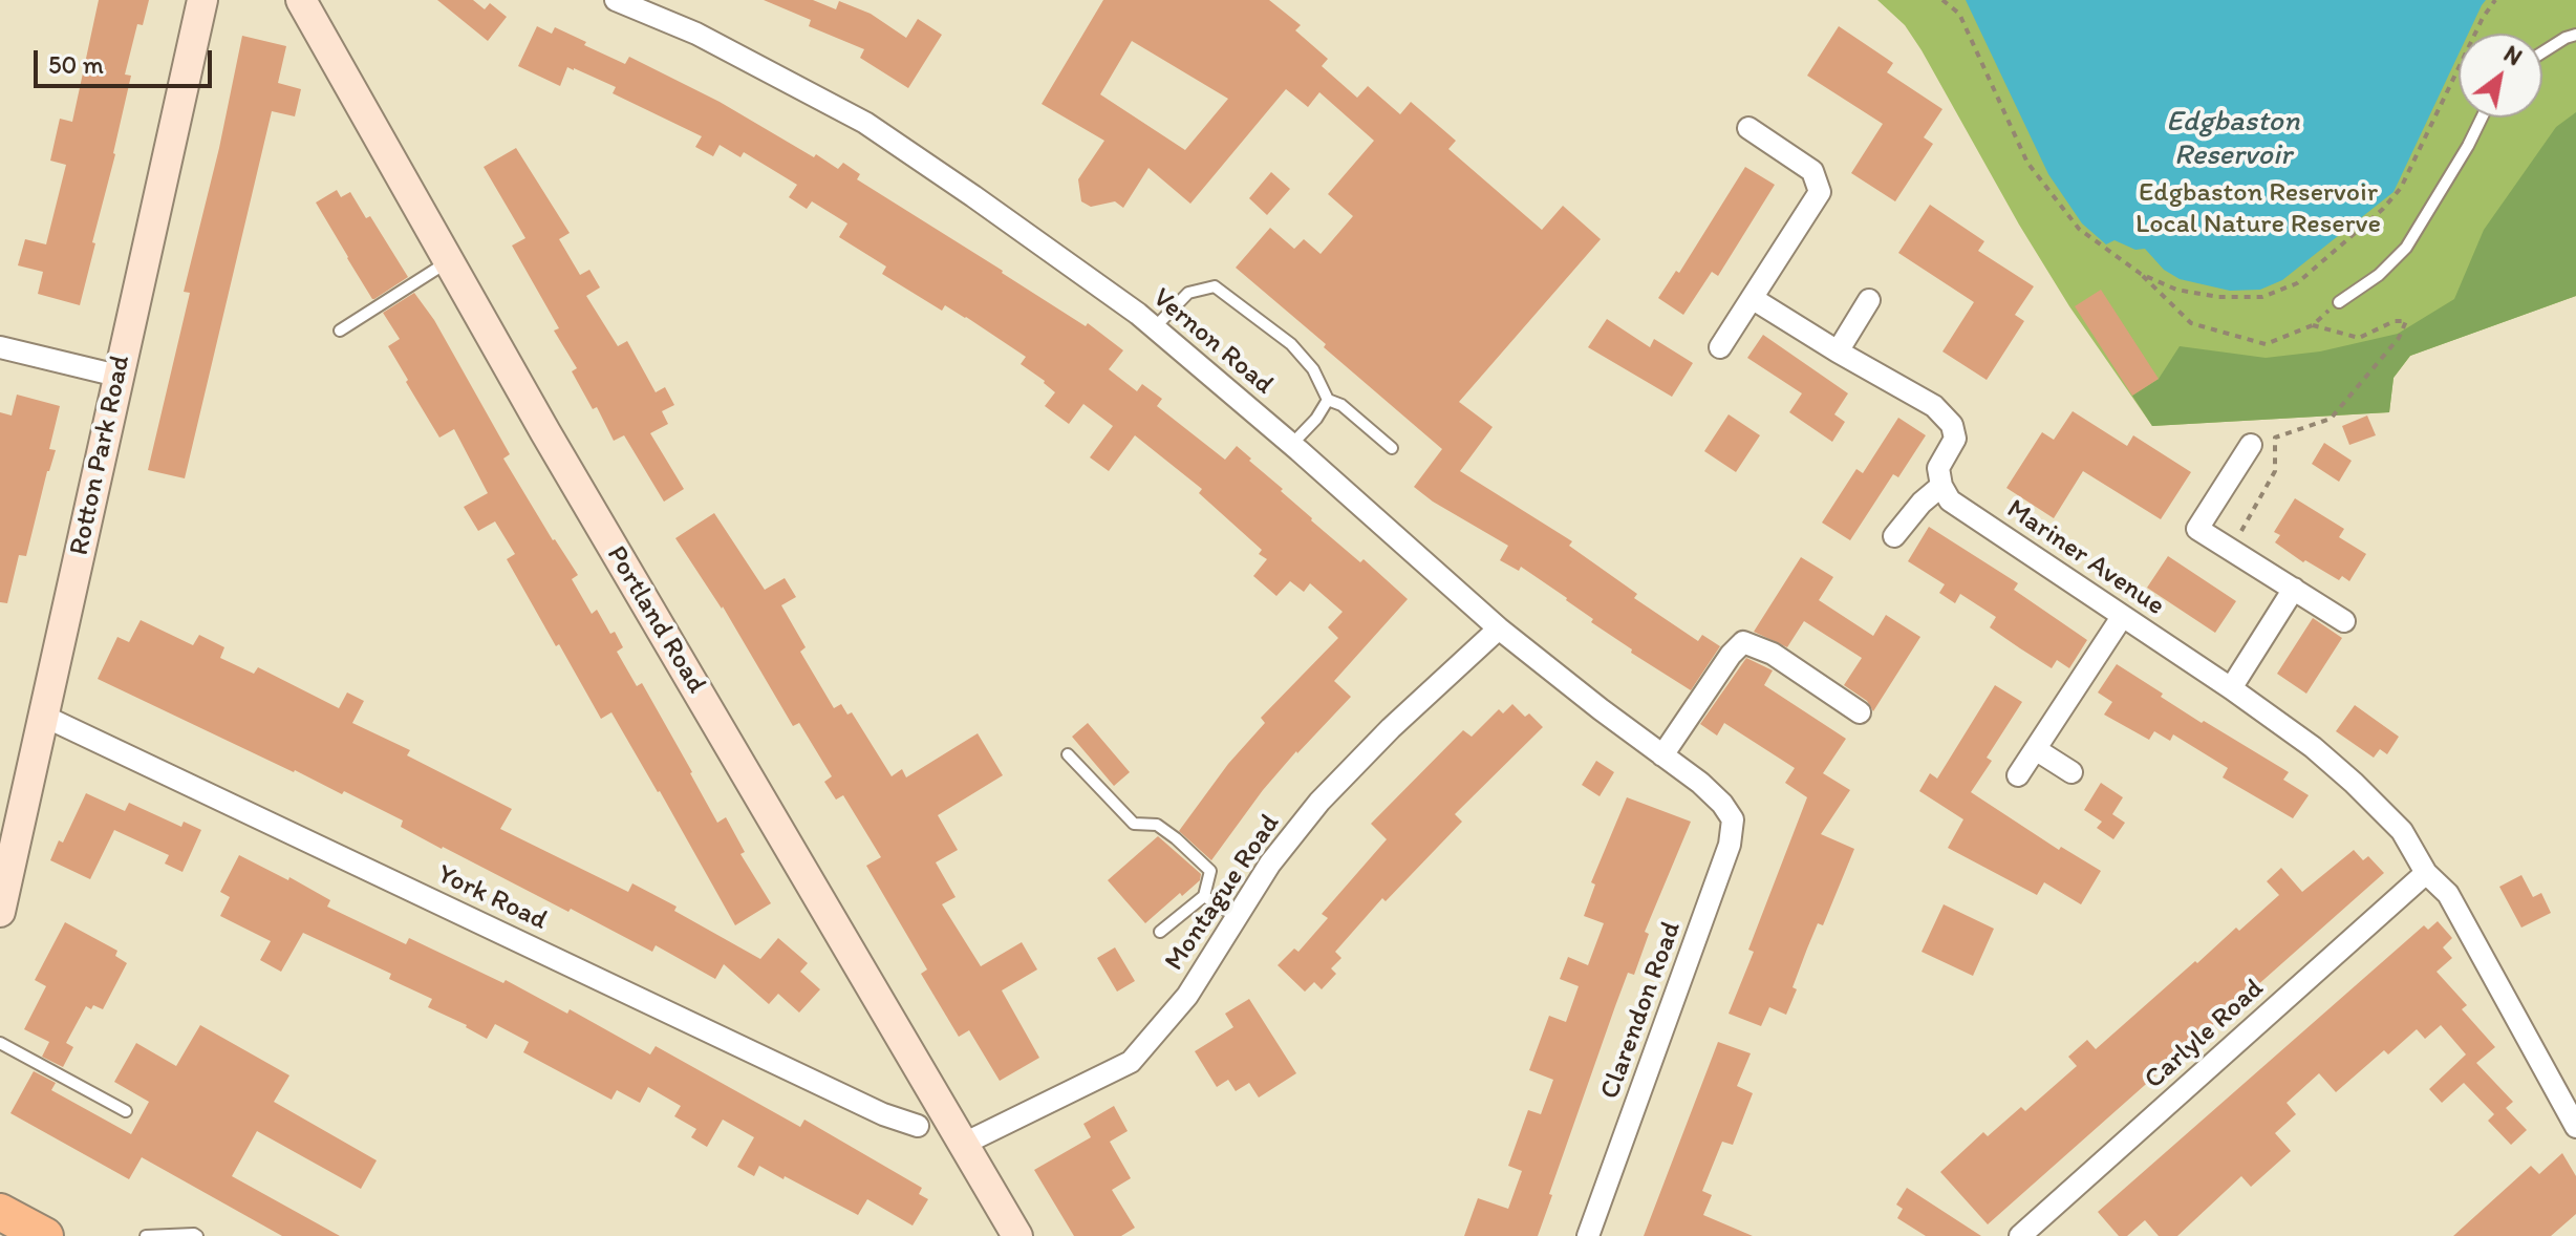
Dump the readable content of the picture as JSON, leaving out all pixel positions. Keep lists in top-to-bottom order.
{
  "streets": {
    "main road": ["Rotton Park Road", "Portland Road"],
    "street": [
      "Vernon Road",
      "Mariner Avenue",
      "Montague Road",
      "York Road",
      "Clarendon Road",
      "Carlyle Road"
    ]
  },
  "crossings": [
    ["Vernon Road", "Montague Road"],
    ["Vernon Road", "Clarendon Road"],
    ["Rotton Park Road", "York Road"],
    ["Mariner Avenue", "Carlyle Road"],
    ["Portland Road", "Montague Road"]
  ],
  "water": ["Edgbaston Reservoir"],
  "parks": ["Edgbaston Reservoir Local Nature Reserve"],
  "scale_bar": "50 m",
  "north": "top right"
}
